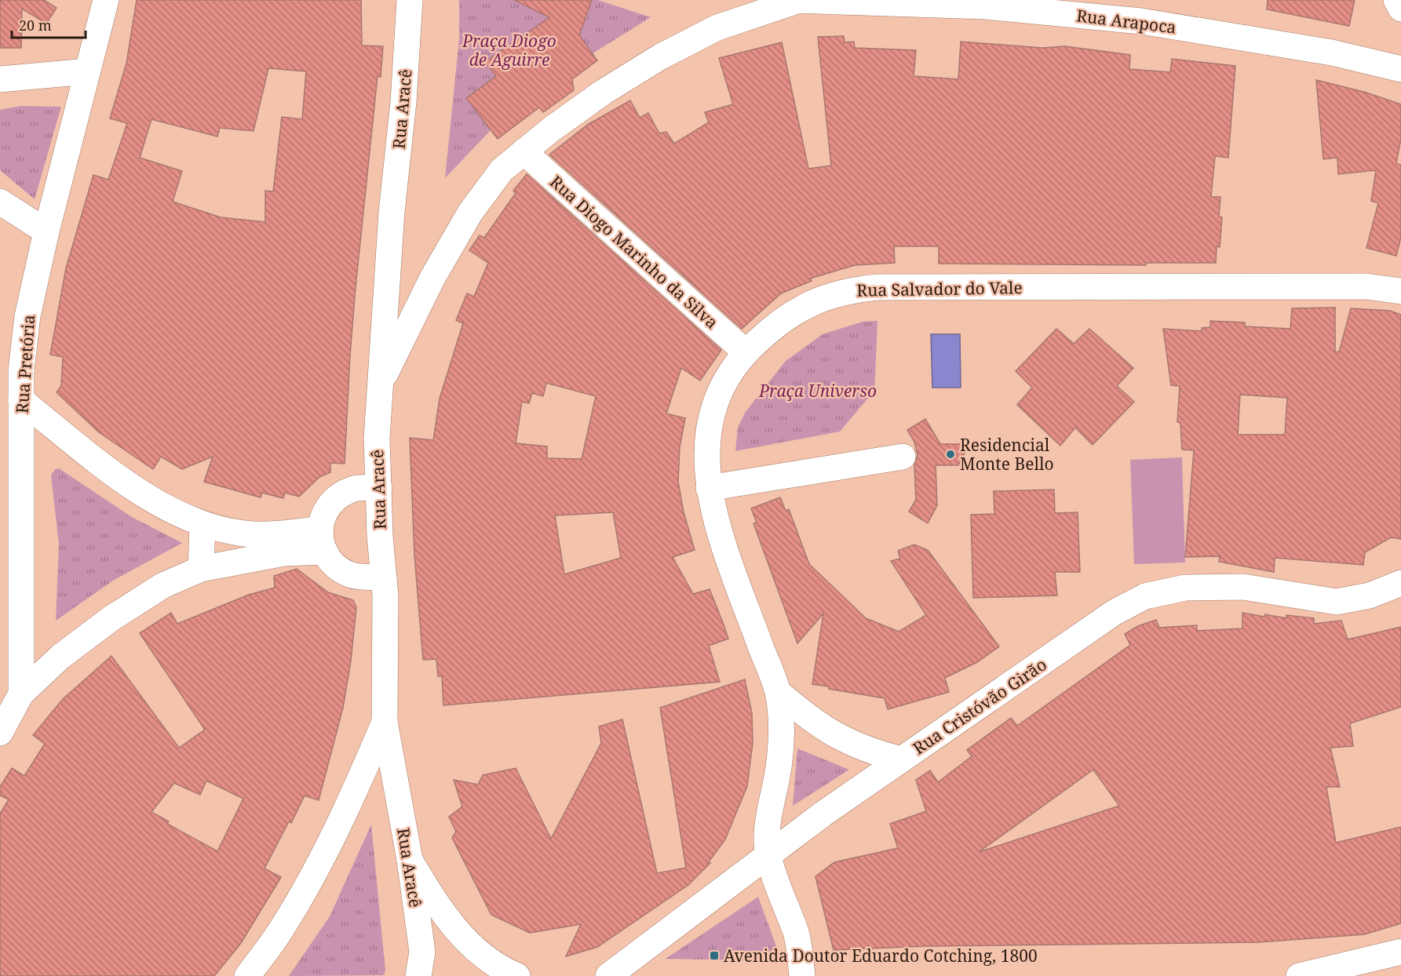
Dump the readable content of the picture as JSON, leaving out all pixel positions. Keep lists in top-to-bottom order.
{
  "streets": {
    "street": [
      "Rua Arapoca",
      "Rua Aracê",
      "Rua Diogo Marinho da Silva",
      "Rua Salvador do Vale",
      "Rua Pretória",
      "Rua Cristóvão Girão"
    ]
  },
  "crossings": [
    ["Rua Diogo Marinho da Silva", "Rua Salvador do Vale"],
    ["Rua Salvador do Vale", "Rua Cristóvão Girão"]
  ],
  "parks": ["Praça Diogo de Aguirre", "Praça Universo"],
  "places": {
    "other": ["Residencial Monte Bello"],
    "transit": ["Avenida Doutor Eduardo Cotching, 1800"]
  },
  "scale_bar": "20 m"
}
